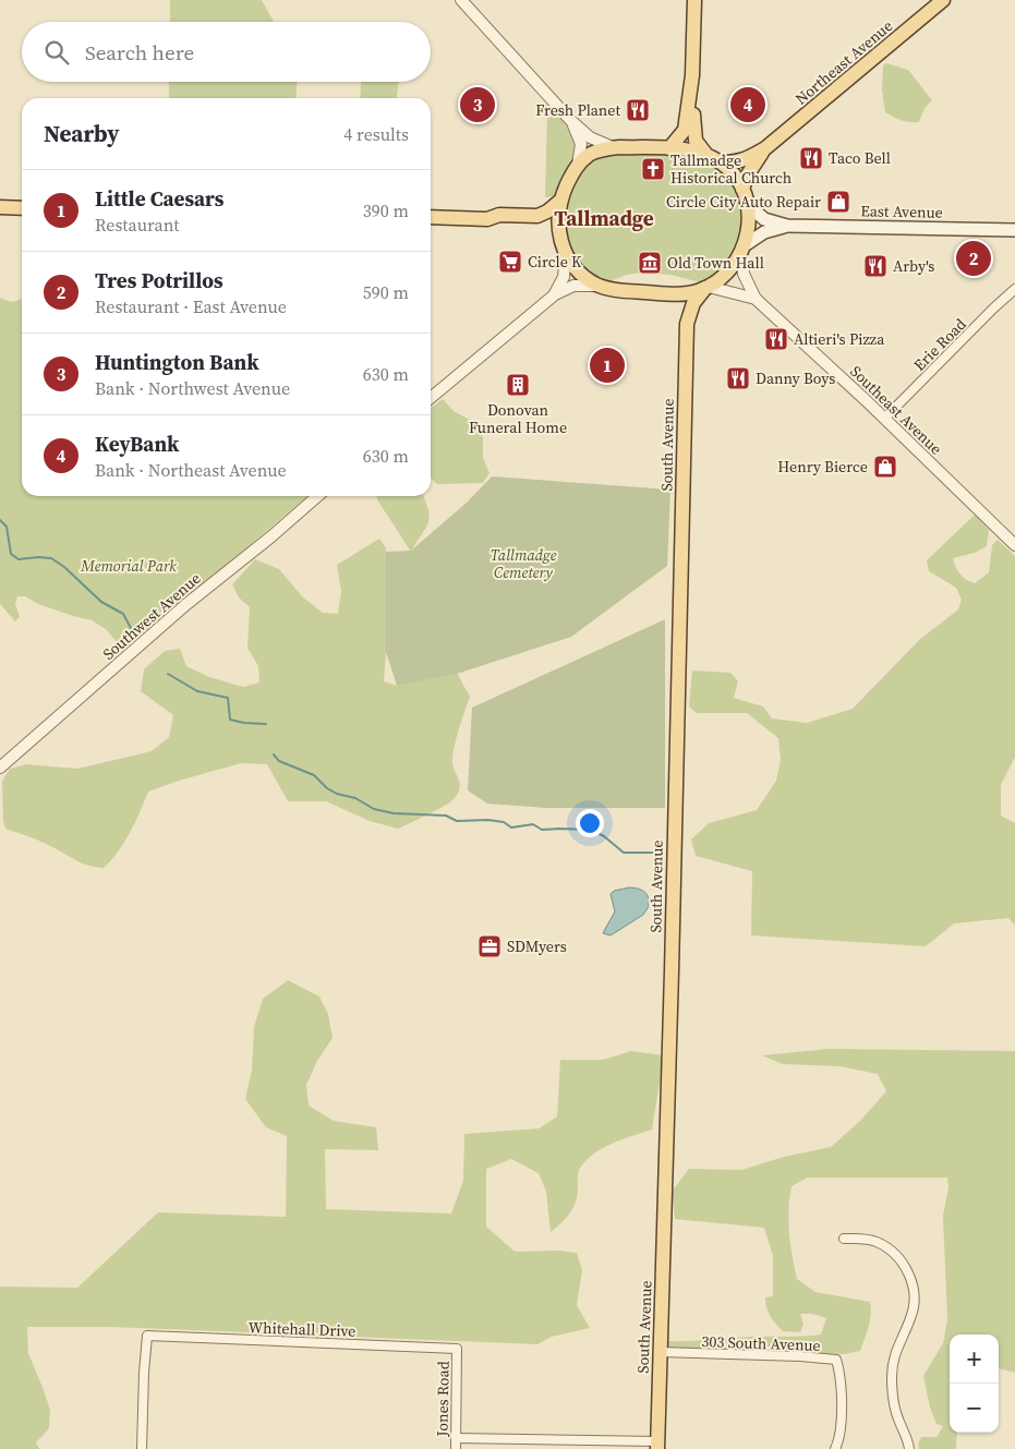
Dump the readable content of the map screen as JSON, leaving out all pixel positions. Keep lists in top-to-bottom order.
{
  "streets": {
    "main road": ["Northeast Avenue", "East Avenue", "South Avenue"],
    "street": [
      "Erie Road",
      "Southeast Avenue",
      "Southwest Avenue",
      "Whitehall Drive",
      "303 South Avenue",
      "Jones Road"
    ]
  },
  "crossings": [
    ["Northeast Avenue", "East Avenue"],
    ["Northeast Avenue", "Southeast Avenue"],
    ["Northeast Avenue", "South Avenue"],
    ["East Avenue", "Southeast Avenue"],
    ["East Avenue", "South Avenue"],
    ["Erie Road", "Southeast Avenue"],
    ["Southeast Avenue", "South Avenue"],
    ["South Avenue", "303 South Avenue"],
    ["Whitehall Drive", "Jones Road"]
  ],
  "districts": ["Tallmadge"],
  "parks": ["Tallmadge Cemetery", "Memorial Park"],
  "places": {
    "restaurant": [
      "Fresh Planet",
      "Taco Bell",
      "Arby's",
      "Altieri's Pizza",
      "Danny Boys"
    ],
    "church": ["Tallmadge Historical Church"],
    "shop": ["Circle City Auto Repair", "Henry Bierce"],
    "supermarket": ["Circle K"],
    "museum": ["Old Town Hall"],
    "building": ["Donovan Funeral Home"],
    "office": ["SDMyers"]
  },
  "page": {
    "search": "Search here",
    "pins": [
      "3",
      "4",
      "2",
      "1"
    ],
    "heading": ["Nearby", "4 results"],
    "list": [
      {
        "mark": "1",
        "name": "Little Caesars",
        "note": "Restaurant",
        "value": "390 m"
      },
      {
        "mark": "2",
        "name": "Tres Potrillos",
        "note": "Restaurant · East Avenue",
        "value": "590 m"
      },
      {
        "mark": "3",
        "name": "Huntington Bank",
        "note": "Bank · Northwest Avenue",
        "value": "630 m"
      },
      {
        "mark": "4",
        "name": "KeyBank",
        "note": "Bank · Northeast Avenue",
        "value": "630 m"
      }
    ],
    "map_buttons": ["+", "−"]
  }
}
